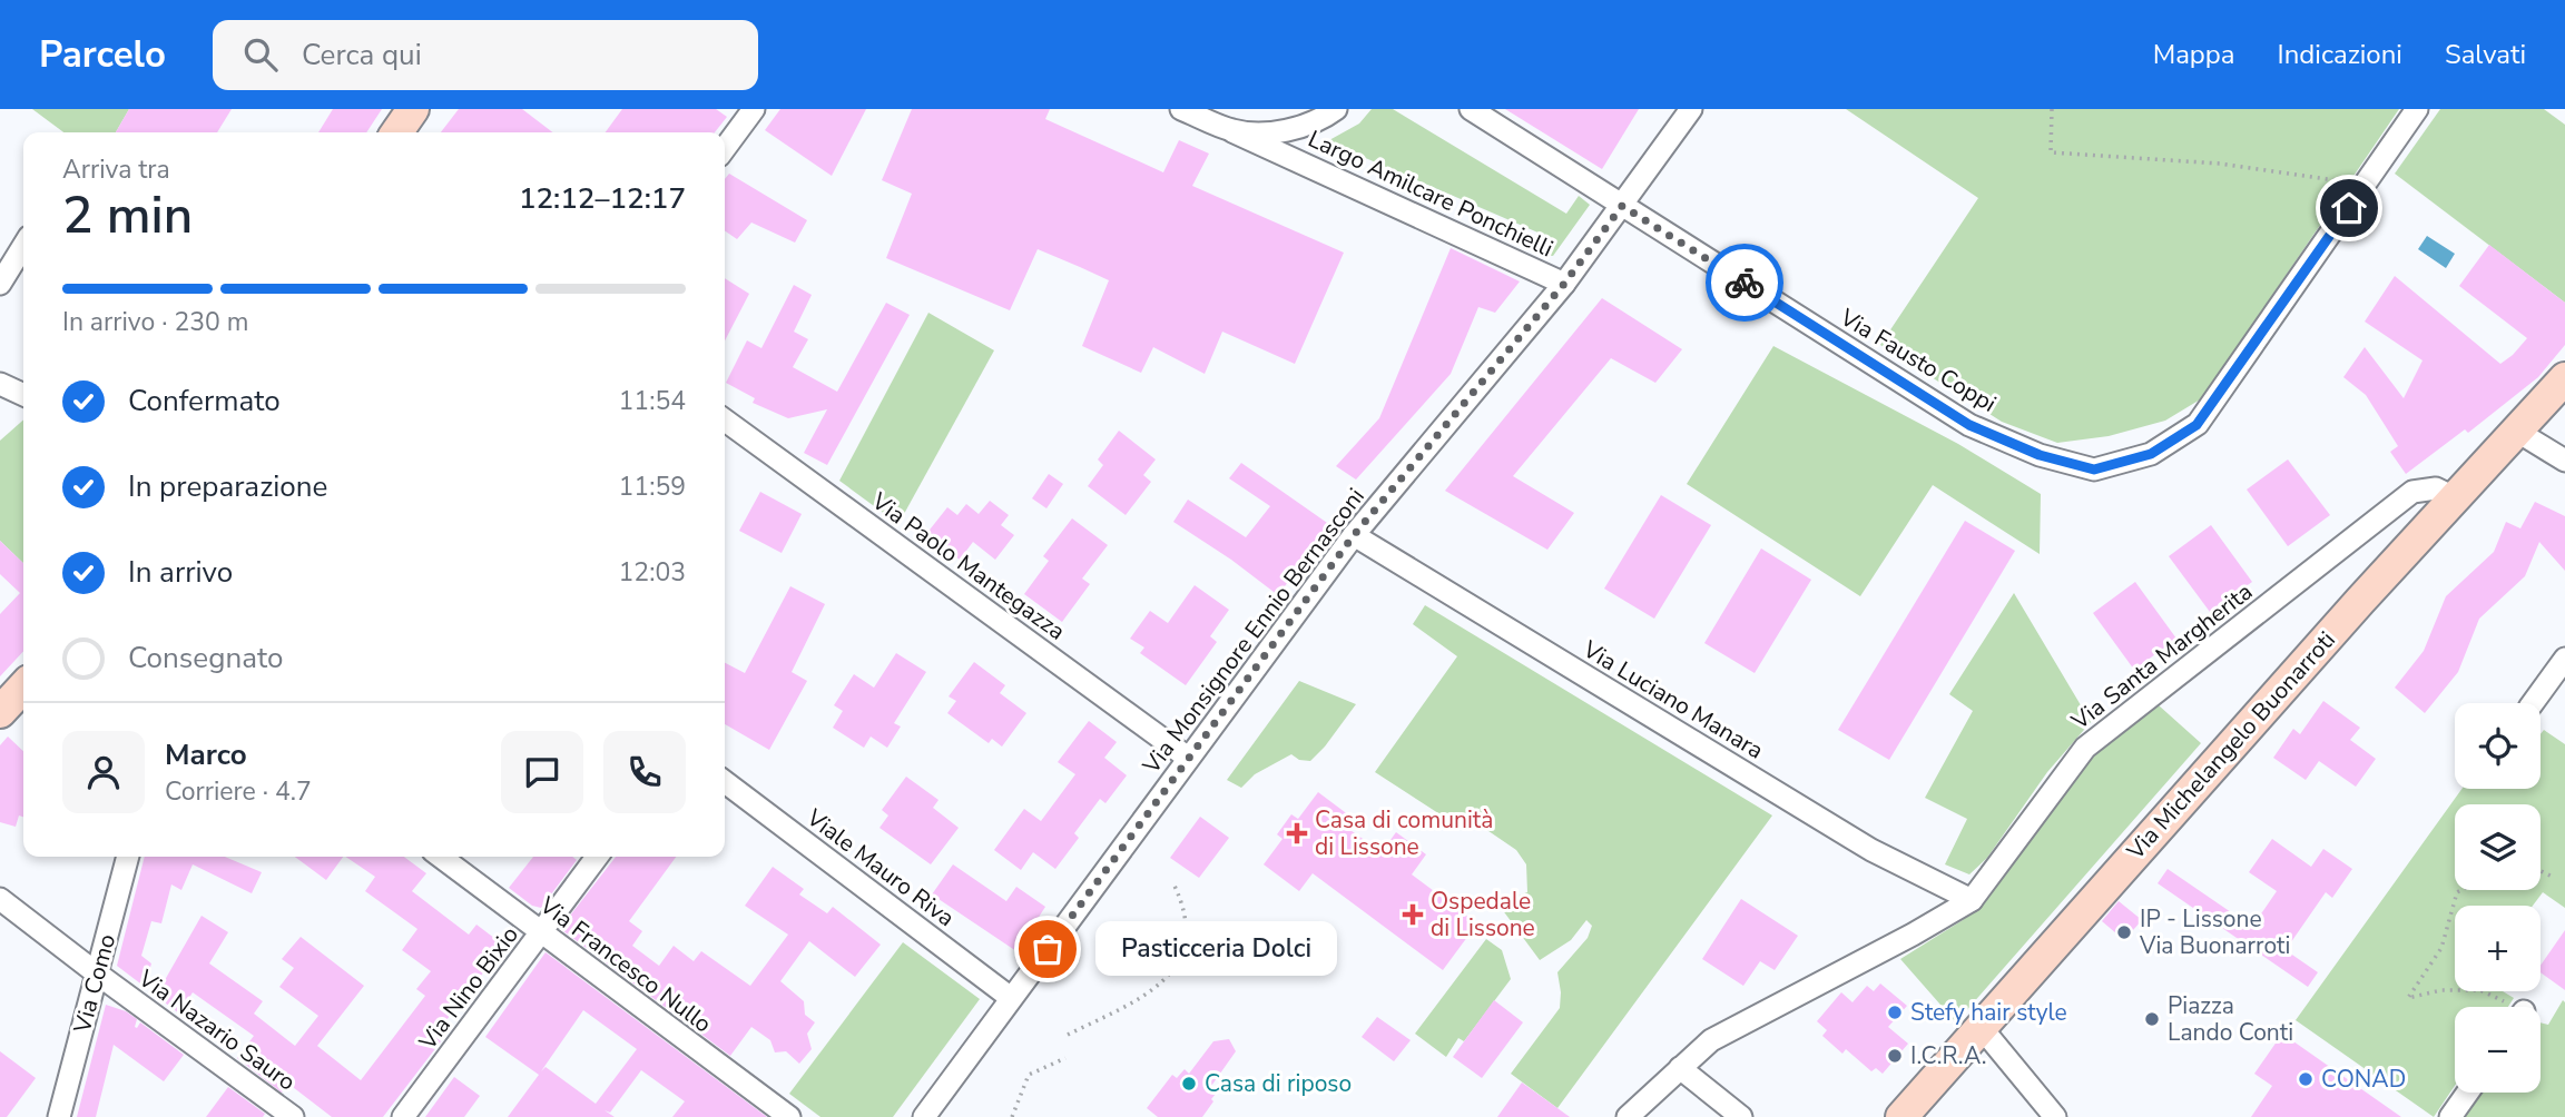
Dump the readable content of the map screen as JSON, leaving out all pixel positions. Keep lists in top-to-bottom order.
{
  "streets": {
    "street": [
      "Largo Amilcare Ponchielli",
      "Via Fausto Coppi",
      "Via Paolo Mantegazza",
      "Via Monsignore Ennio Bernasconi",
      "Via Santa Margherita",
      "Via Luciano Manara",
      "Via Michelangelo Buonarroti",
      "Viale Mauro Riva",
      "Via Francesco Nullo",
      "Via Como",
      "Via Nino Bixio",
      "Via Nazario Sauro"
    ]
  },
  "crossings": [
    ["Largo Amilcare Ponchielli", "Via Monsignore Ennio Bernasconi"],
    ["Via Fausto Coppi", "Via Monsignore Ennio Bernasconi"],
    ["Via Paolo Mantegazza", "Via Monsignore Ennio Bernasconi"],
    ["Via Monsignore Ennio Bernasconi", "Via Luciano Manara"],
    ["Via Monsignore Ennio Bernasconi", "Viale Mauro Riva"],
    ["Via Santa Margherita", "Via Luciano Manara"],
    ["Via Santa Margherita", "Via Michelangelo Buonarroti"],
    ["Via Francesco Nullo", "Via Nino Bixio"],
    ["Via Como", "Via Nazario Sauro"]
  ],
  "places": {
    "health": ["Casa di comunità di Lissone", "Ospedale di Lissone"],
    "other": [
      "IP - Lissone Via Buonarroti",
      "Pasticceria Dolci",
      "Stefy hair style",
      "Piazza Lando Conti",
      "I.C.R.A.",
      "CONAD",
      "Casa di riposo"
    ]
  },
  "page": {
    "header": "Parcelo",
    "search": "Cerca qui",
    "nav": ["Mappa", "Indicazioni", "Salvati"],
    "heading": ["2 min", "Arriva tra", "12:12–12:17"],
    "panel": ["Marco", "Corriere · 4.7"],
    "bar": "In arrivo · 230 m",
    "list": [
      ["Confermato", "11:54"],
      ["In preparazione", "11:59"],
      ["In arrivo", "12:03"],
      "Consegnato"
    ],
    "map_buttons": ["+", "−"],
    "bubble": "Pasticceria Dolci"
  }
}
